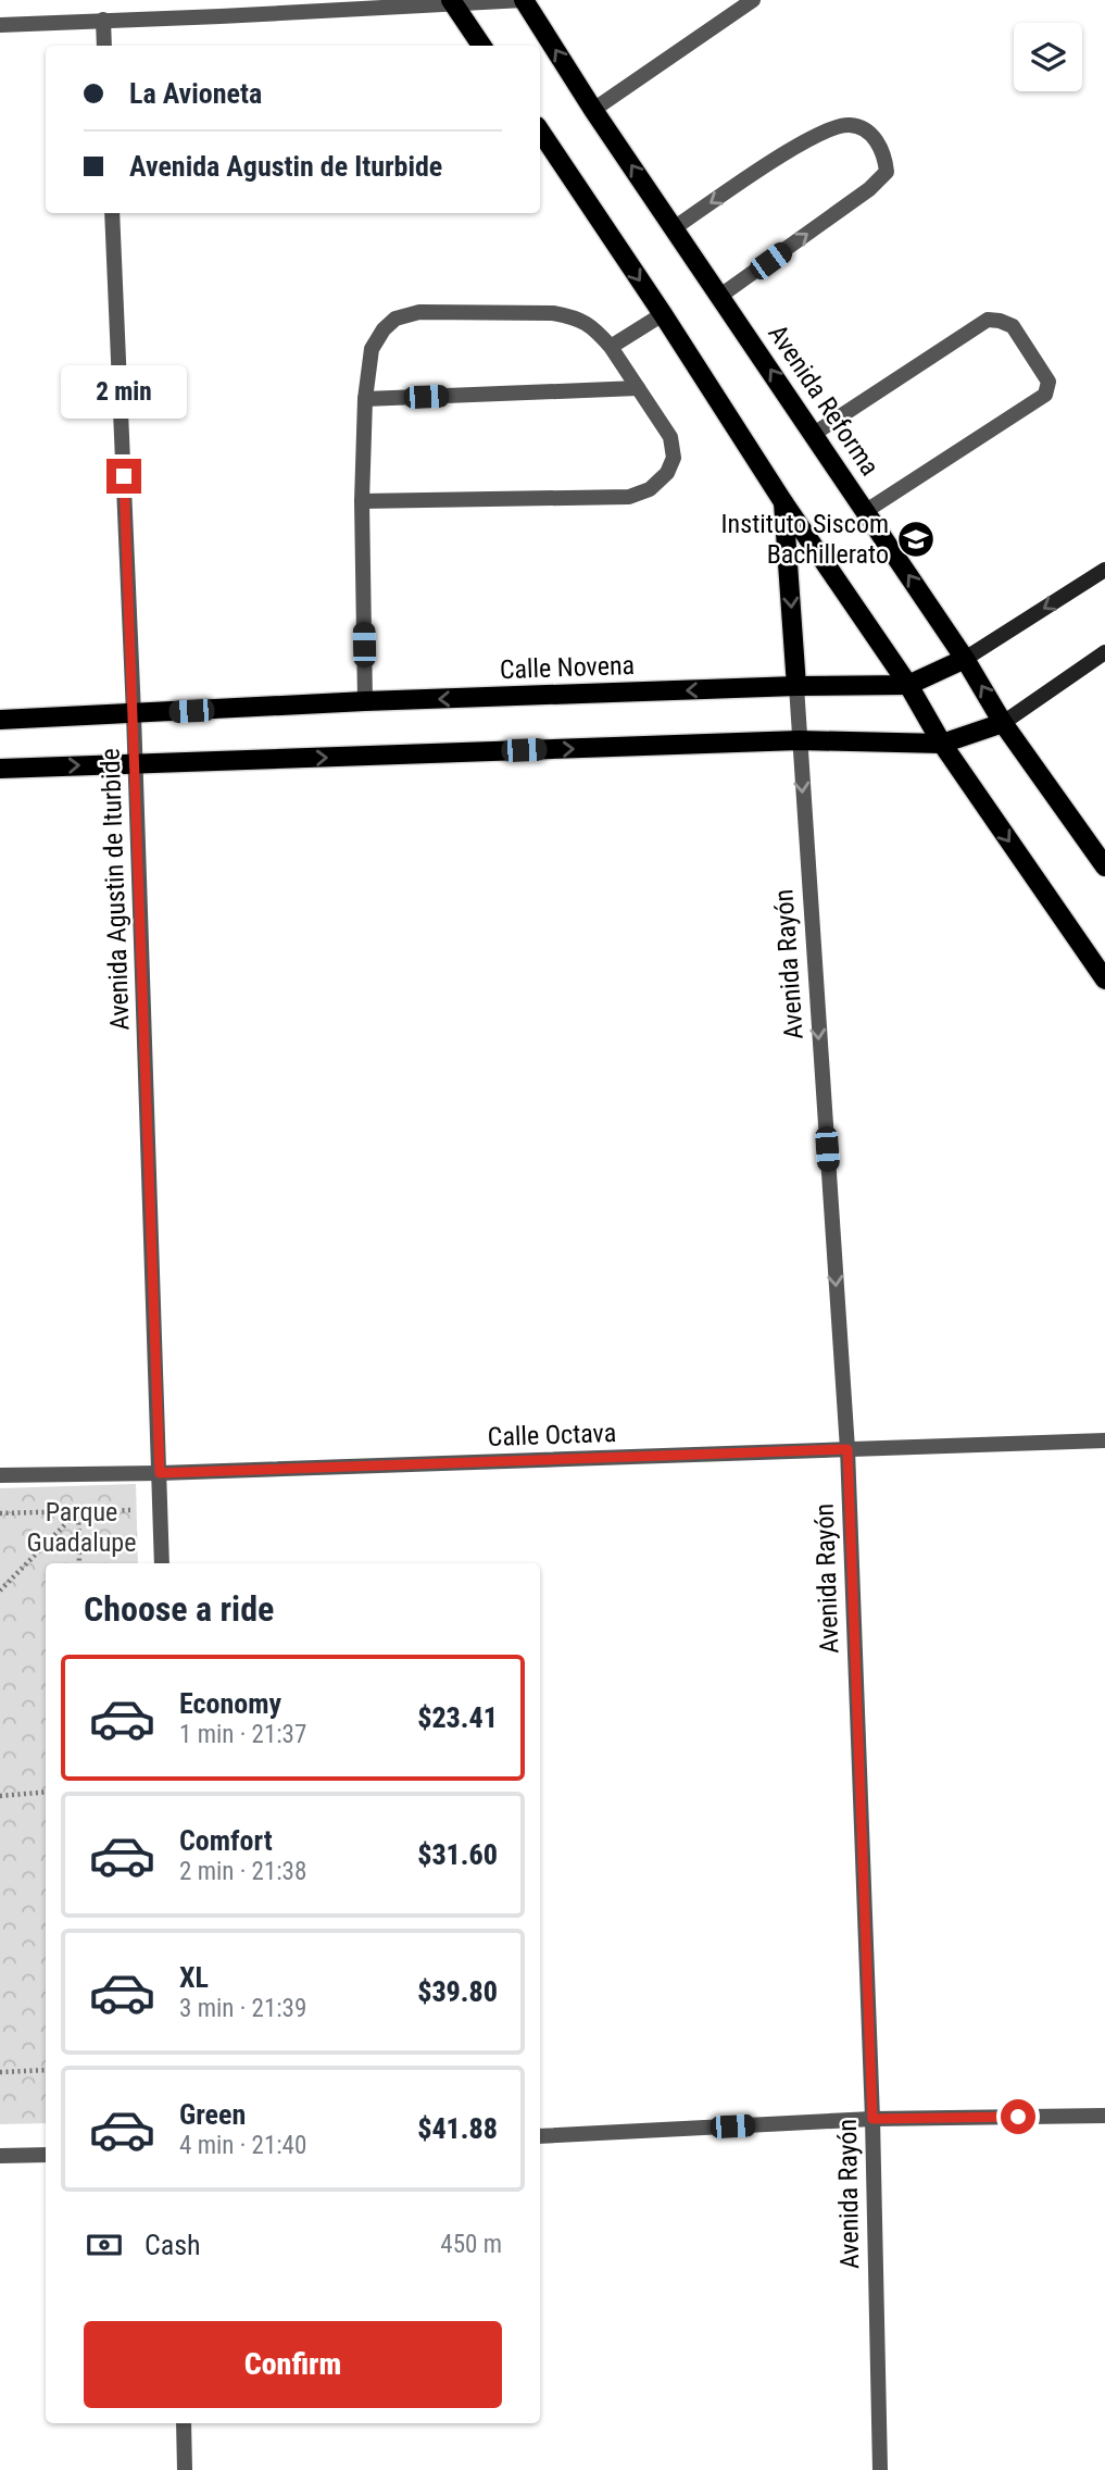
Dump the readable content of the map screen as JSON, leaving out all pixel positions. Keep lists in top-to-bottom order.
{
  "streets": {
    "main road": ["Avenida Reforma", "Calle Novena"],
    "street": ["Avenida Agustin de Iturbide", "Avenida Rayón", "Calle Octava"]
  },
  "crossings": [
    ["Avenida Reforma", "Calle Novena"],
    ["Calle Novena", "Avenida Agustin de Iturbide"],
    ["Calle Novena", "Avenida Rayón"],
    ["Avenida Agustin de Iturbide", "Calle Octava"],
    ["Avenida Rayón", "Calle Octava"]
  ],
  "one_way": ["Avenida Rayón"],
  "parks": ["Parque Guadalupe"],
  "places": {
    "school or university": ["Instituto Siscom Bachillerato"]
  },
  "page": {
    "banner": ["La Avioneta", "Avenida Agustin de Iturbide"],
    "bubble": "2 min",
    "heading": "Choose a ride",
    "list": [
      {
        "name": "Economy",
        "note": "1 min · 21:37",
        "value": "$23.41"
      },
      {
        "name": "Comfort",
        "note": "2 min · 21:38",
        "value": "$31.60"
      },
      {
        "name": "XL",
        "note": "3 min · 21:39",
        "value": "$39.80"
      },
      {
        "name": "Green",
        "note": "4 min · 21:40",
        "value": "$41.88"
      }
    ],
    "pay": ["Cash", "450 m"],
    "buttons": "Confirm"
  }
}
